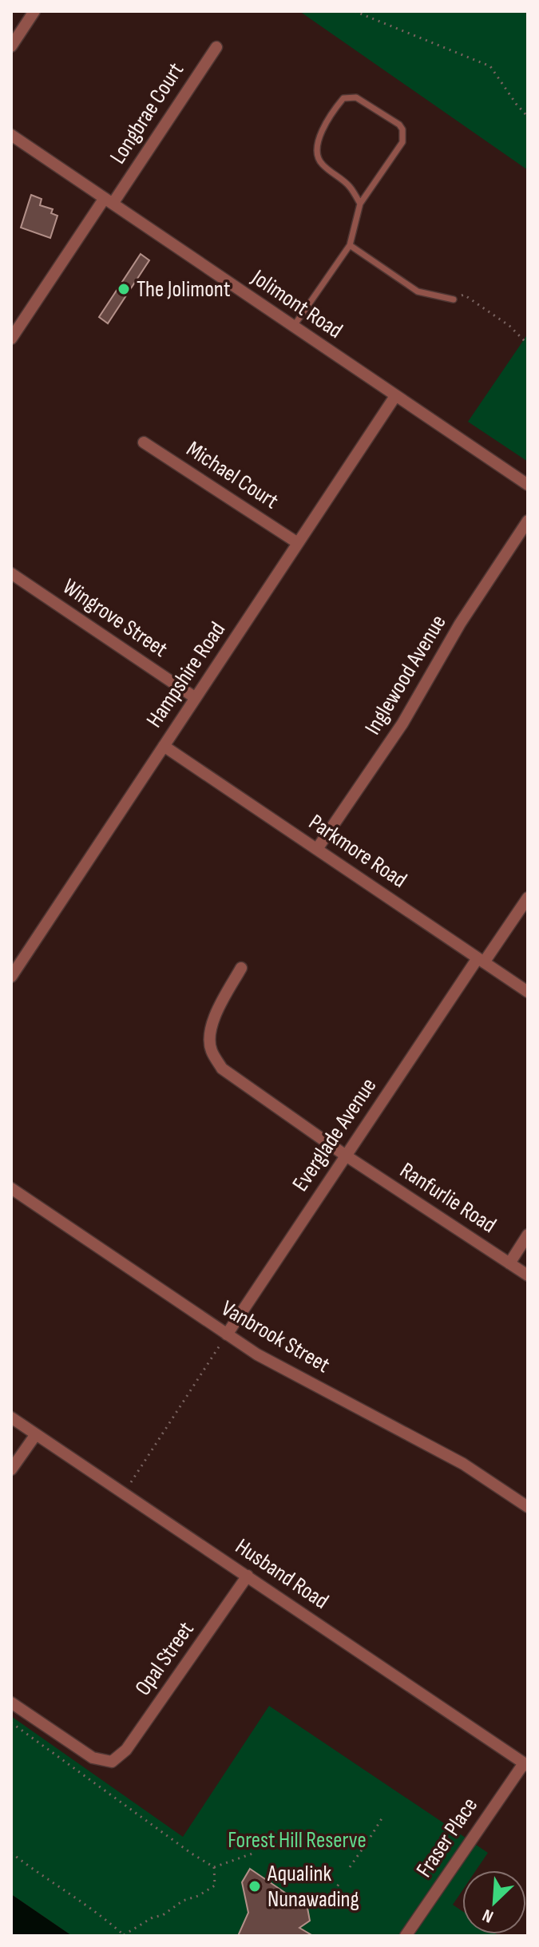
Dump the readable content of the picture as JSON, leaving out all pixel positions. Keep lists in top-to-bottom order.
{
  "streets": {
    "street": [
      "Longbrae Court",
      "Jolimont Road",
      "Michael Court",
      "Wingrove Street",
      "Hampshire Road",
      "Inglewood Avenue",
      "Parkmore Road",
      "Everglade Avenue",
      "Ranfurlie Road",
      "Vanbrook Street",
      "Husband Road",
      "Opal Street",
      "Fraser Place"
    ]
  },
  "crossings": [
    ["Longbrae Court", "Jolimont Road"],
    ["Jolimont Road", "Hampshire Road"],
    ["Michael Court", "Hampshire Road"],
    ["Wingrove Street", "Hampshire Road"],
    ["Hampshire Road", "Parkmore Road"],
    ["Inglewood Avenue", "Parkmore Road"],
    ["Parkmore Road", "Everglade Avenue"],
    ["Everglade Avenue", "Ranfurlie Road"],
    ["Everglade Avenue", "Vanbrook Street"],
    ["Husband Road", "Opal Street"],
    ["Husband Road", "Fraser Place"]
  ],
  "parks": ["Forest Hill Reserve"],
  "places": ["The Jolimont", "Aqualink Nunawading"],
  "north": "bottom left"
}
